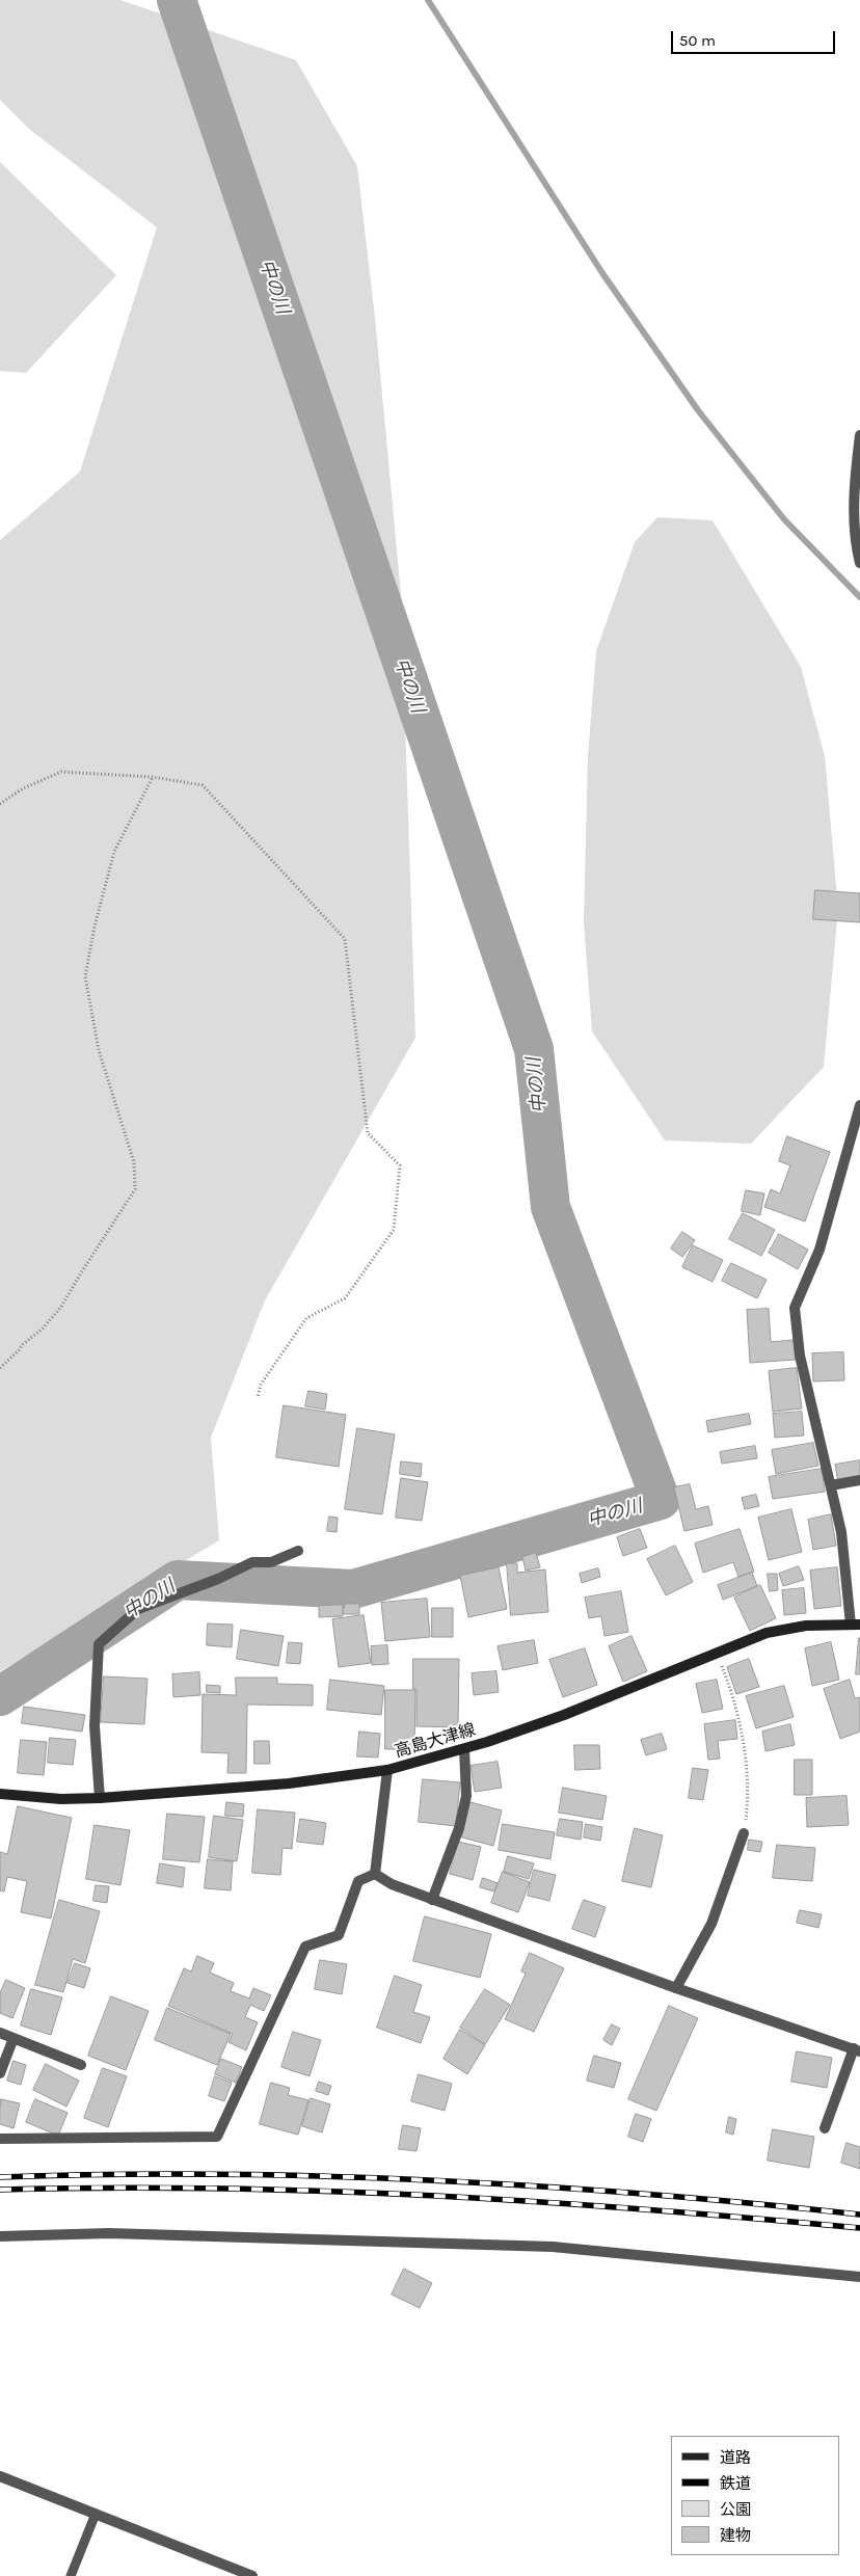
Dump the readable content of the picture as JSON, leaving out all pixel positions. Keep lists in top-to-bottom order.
{
  "streets": {
    "main road": ["高島大津線"]
  },
  "water": ["中の川"],
  "legend": [
    "道路",
    "鉄道",
    "公園",
    "建物"
  ],
  "scale_bar": "50 m"
}
